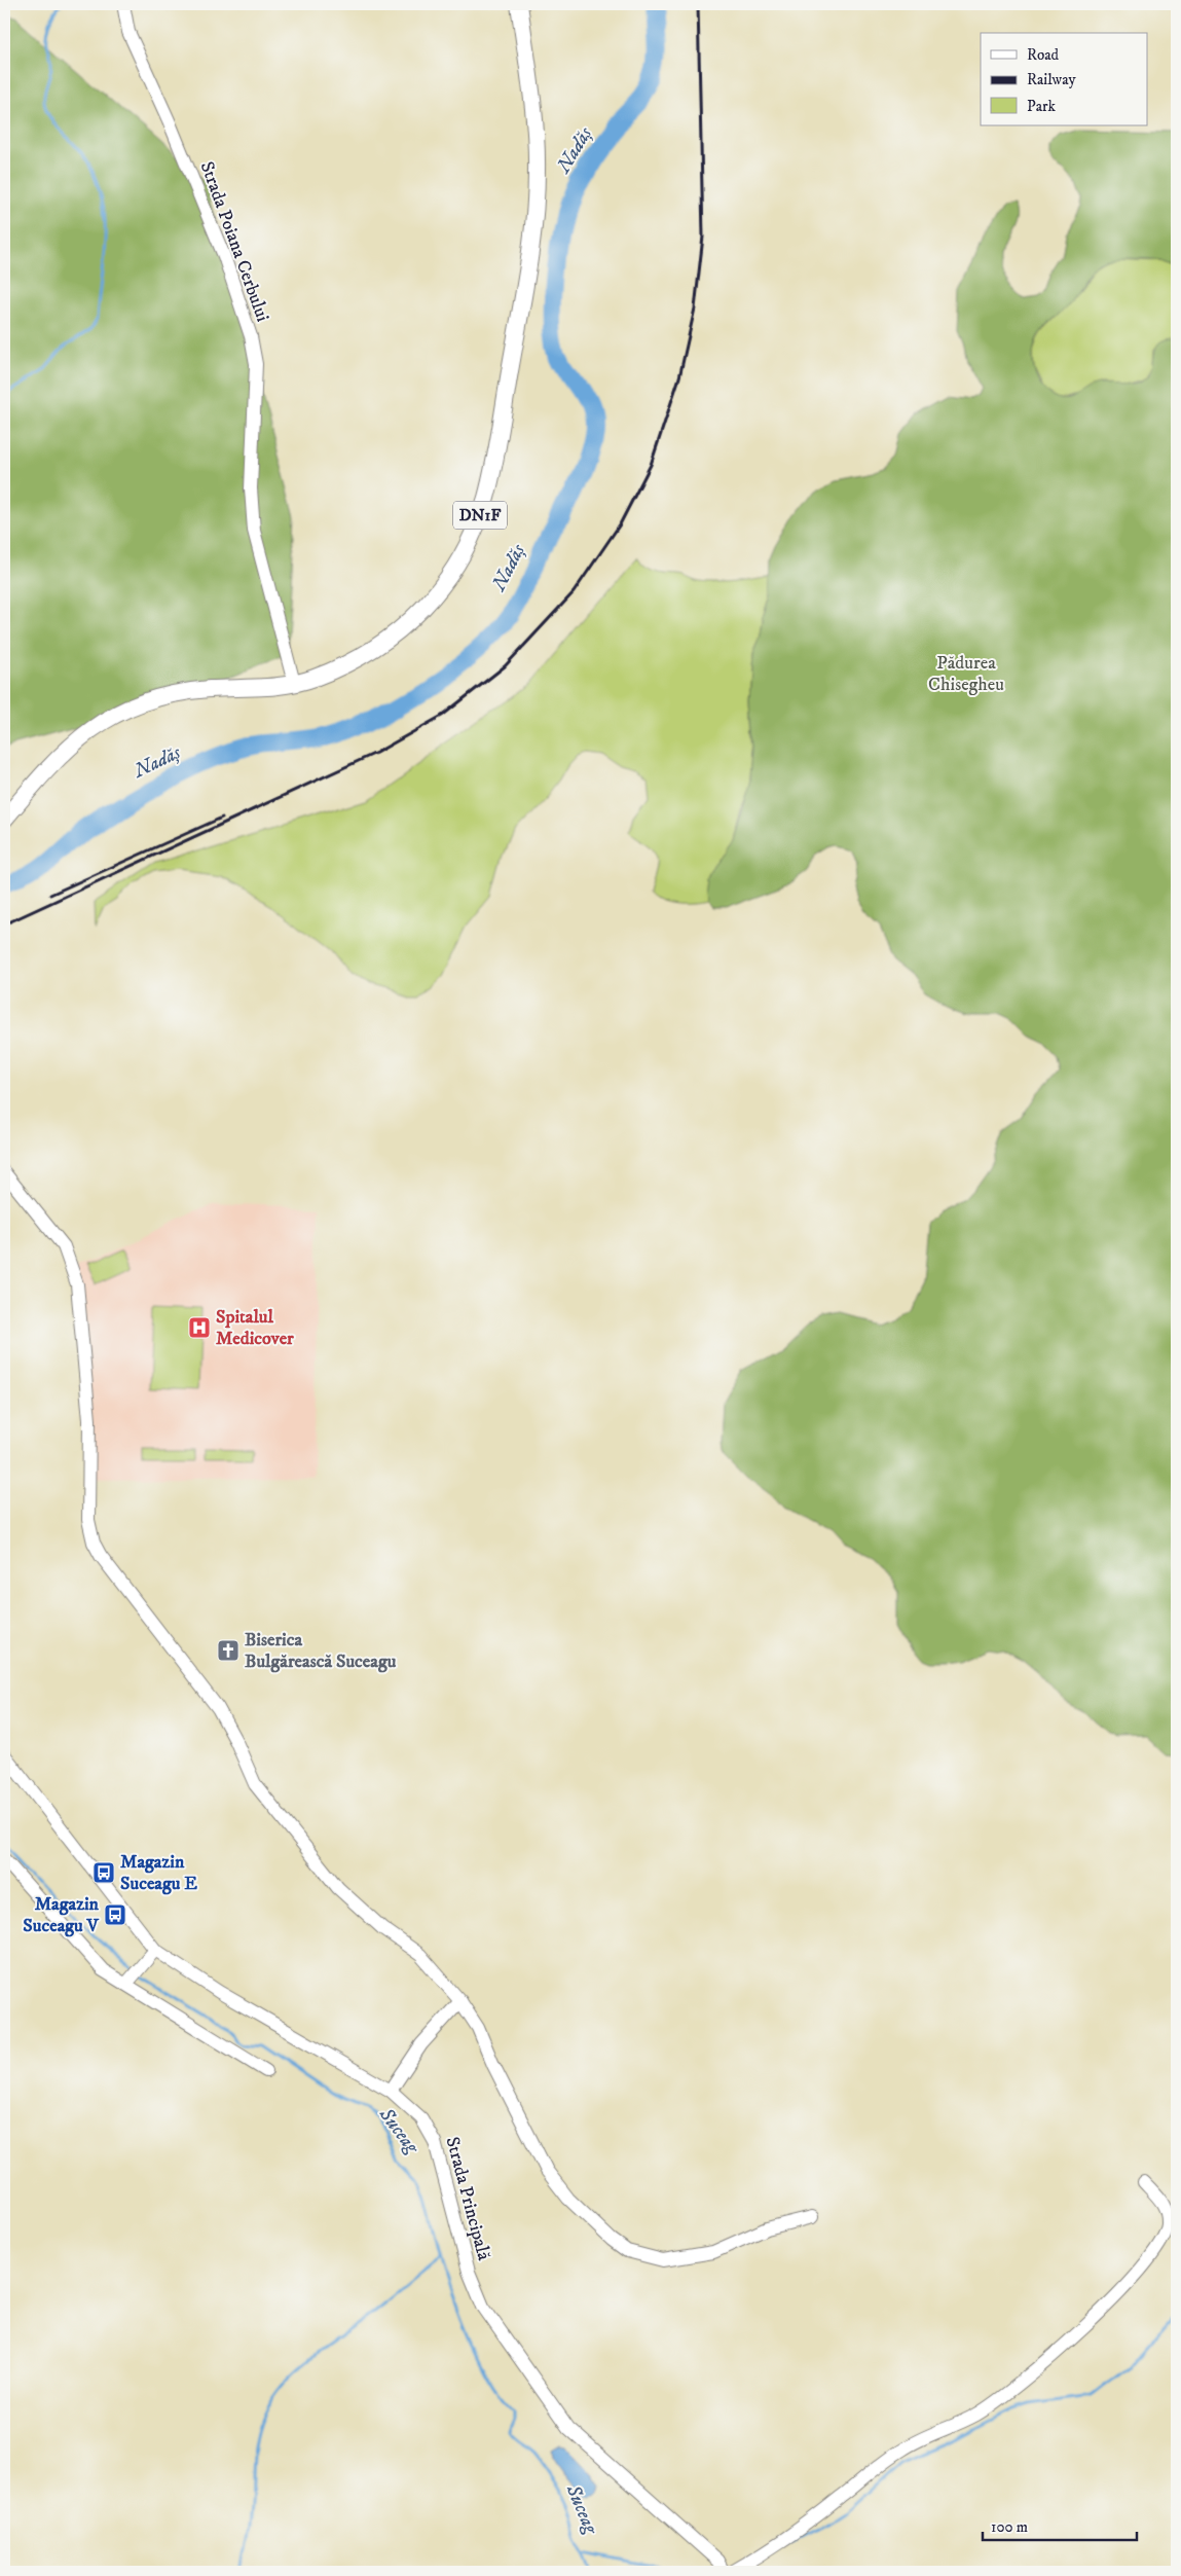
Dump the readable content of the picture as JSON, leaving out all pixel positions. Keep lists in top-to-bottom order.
{
  "streets": {
    "main road": ["DN1F"],
    "street": ["Strada Poiana Cerbului", "Strada Principală"]
  },
  "crossings": [
    ["Strada Poiana Cerbului", "DN1F"]
  ],
  "water": ["Nadăș", "Suceag"],
  "parks": ["Pădurea Chisegheu"],
  "places": {
    "hospital": ["Spitalul Medicover"],
    "church": ["Biserica Bulgărească Suceagu"],
    "bus stop": ["Magazin Suceagu E", "Magazin Suceagu V"]
  },
  "legend": ["Road", "Railway", "Park"],
  "scale_bar": "100 m"
}
